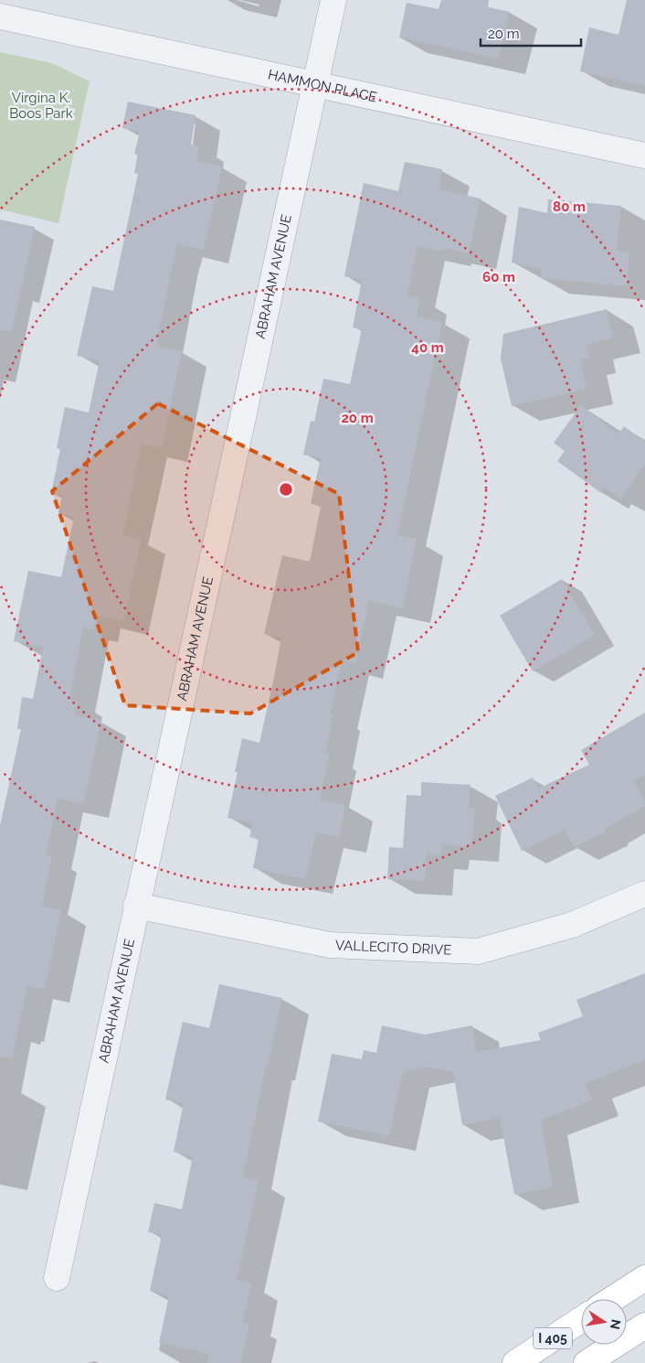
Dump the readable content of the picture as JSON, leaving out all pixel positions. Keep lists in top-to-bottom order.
{
  "streets": {
    "highway": ["I 405"],
    "street": ["HAMMON PLACE", "ABRAHAM AVENUE", "VALLECITO DRIVE"]
  },
  "crossings": [
    ["HAMMON PLACE", "ABRAHAM AVENUE"],
    ["ABRAHAM AVENUE", "VALLECITO DRIVE"]
  ],
  "parks": ["Virgina K. Boos Park"],
  "scale_bar": "20 m",
  "north": "right",
  "rings": [
    "80 m",
    "60 m",
    "40 m",
    "20 m"
  ]
}
